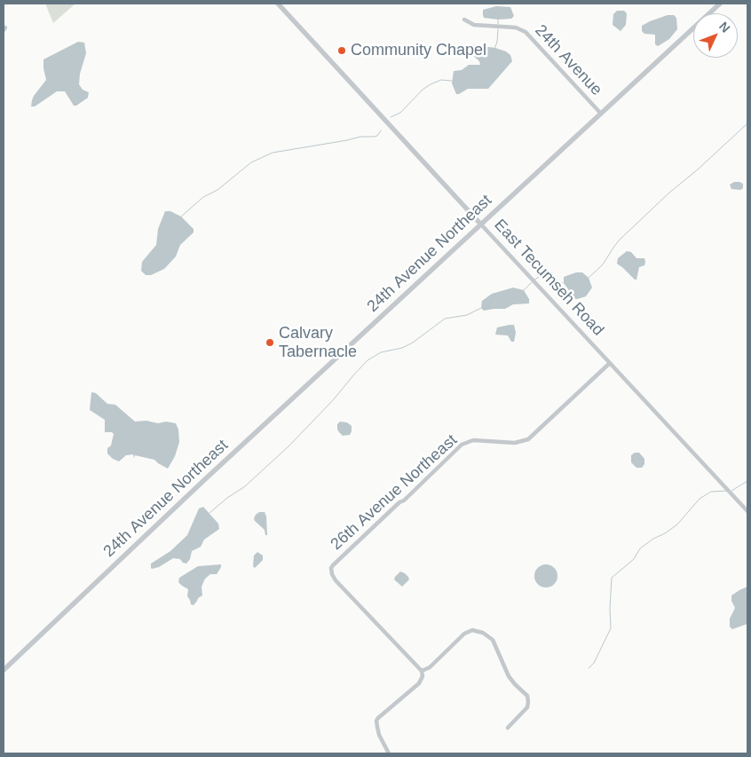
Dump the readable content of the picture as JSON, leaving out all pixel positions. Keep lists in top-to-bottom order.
{
  "streets": {
    "street": [
      "24th Avenue",
      "24th Avenue Northeast",
      "East Tecumseh Road",
      "26th Avenue Northeast"
    ]
  },
  "crossings": [
    ["24th Avenue", "24th Avenue Northeast"],
    ["24th Avenue Northeast", "East Tecumseh Road"],
    ["East Tecumseh Road", "26th Avenue Northeast"]
  ],
  "places": ["Community Chapel", "Calvary Tabernacle"],
  "north": "top right"
}
